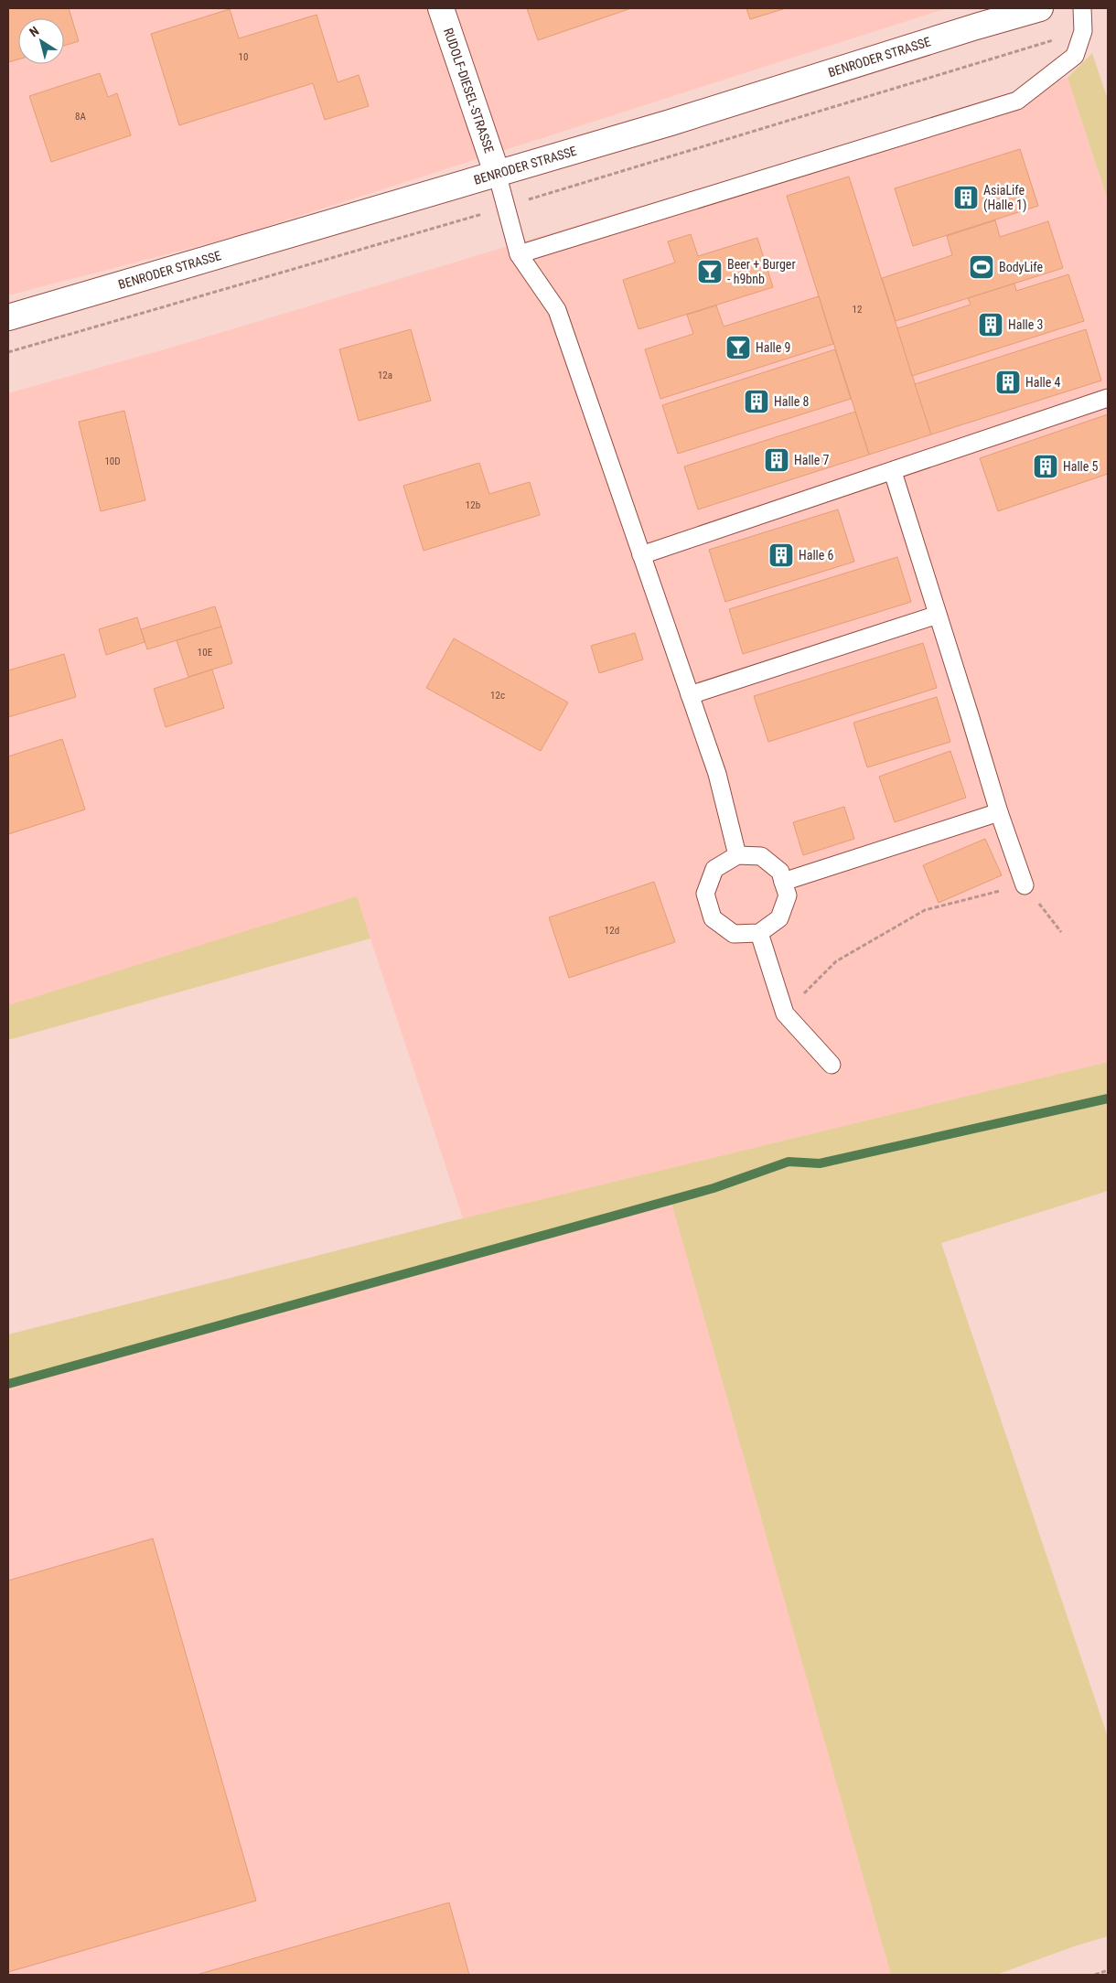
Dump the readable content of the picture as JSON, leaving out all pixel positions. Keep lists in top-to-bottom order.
{
  "streets": {
    "street": ["BENRODER STRASSE", "RUDOLF-DIESEL-STRASSE"]
  },
  "crossings": [
    ["BENRODER STRASSE", "RUDOLF-DIESEL-STRASSE"]
  ],
  "places": {
    "building": [
      "AsiaLife (Halle 1)",
      "Halle 3",
      "Halle 4",
      "Halle 8",
      "Halle 7",
      "Halle 5",
      "Halle 6"
    ],
    "sports": ["BodyLife"],
    "bar": ["Beer + Burger - h9bnb", "Halle 9"]
  },
  "house_numbers": [
    "10",
    "8A",
    "12",
    "12a",
    "10D",
    "12b",
    "10E",
    "12c",
    "12d"
  ],
  "north": "top left"
}
